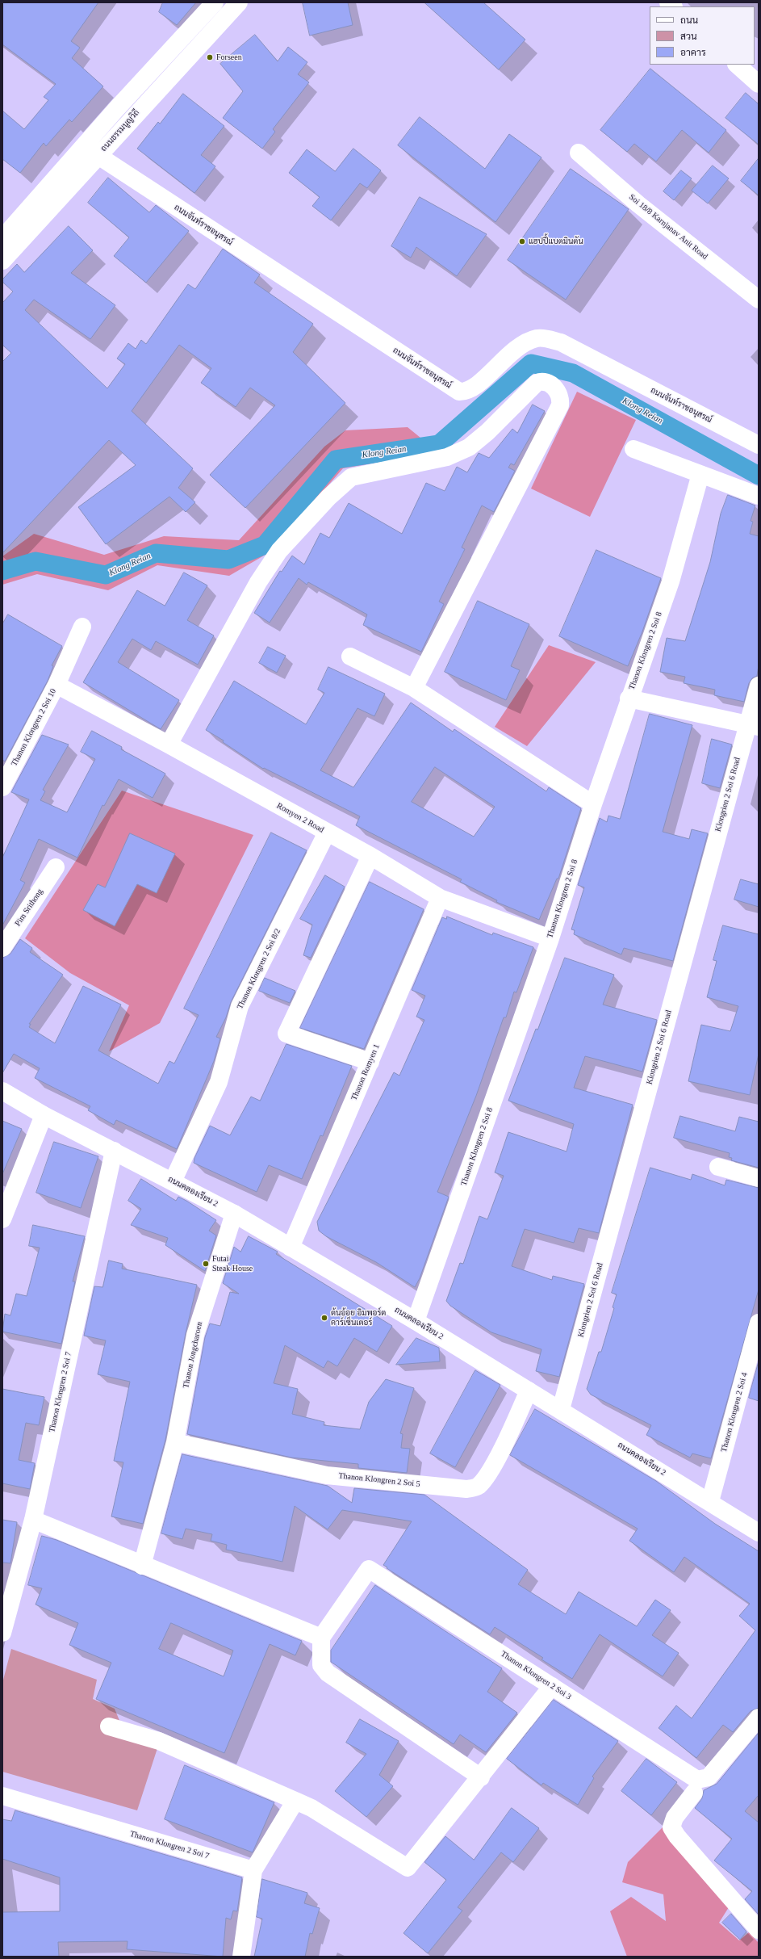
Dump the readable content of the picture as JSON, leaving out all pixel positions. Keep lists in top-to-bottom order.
{
  "streets": {
    "street": [
      "ถนนธรรมนูญวิถี",
      "ถนนจันท์ราชอนุสรณ์",
      "Soi 18/8 Karnjanav Anit Road",
      "Thanon Klongren 2 Soi 8",
      "Thanon Klongren 2 Soi 10",
      "Klongrien 2 Soi 6 Road",
      "Romyen 2 Road",
      "Pim Srithong",
      "Thanon Klongren 2 Soi 8/2",
      "Thanon Romyen 1",
      "ถนนคลองเรียน 2",
      "Thanon Jongcharoen",
      "Thanon Klongren 2 Soi 7",
      "Thanon Klongren 2 Soi 4",
      "Thanon Klongren 2 Soi 5",
      "Thanon Klongren 2 Soi 3"
    ]
  },
  "crossings": [
    ["ถนนธรรมนูญวิถี", "ถนนจันท์ราชอนุสรณ์"],
    ["Thanon Klongren 2 Soi 8", "Romyen 2 Road"],
    ["Thanon Klongren 2 Soi 8", "ถนนคลองเรียน 2"],
    ["Thanon Klongren 2 Soi 10", "Romyen 2 Road"],
    ["Klongrien 2 Soi 6 Road", "ถนนคลองเรียน 2"],
    ["Romyen 2 Road", "Thanon Klongren 2 Soi 8/2"],
    ["Romyen 2 Road", "Thanon Romyen 1"],
    ["Thanon Klongren 2 Soi 8/2", "ถนนคลองเรียน 2"],
    ["Thanon Romyen 1", "ถนนคลองเรียน 2"],
    ["ถนนคลองเรียน 2", "Thanon Jongcharoen"],
    ["ถนนคลองเรียน 2", "Thanon Klongren 2 Soi 7"],
    ["ถนนคลองเรียน 2", "Thanon Klongren 2 Soi 4"],
    ["ถนนคลองเรียน 2", "Thanon Klongren 2 Soi 5"],
    ["Thanon Jongcharoen", "Thanon Klongren 2 Soi 5"]
  ],
  "water": ["Klong Reian"],
  "places": [
    "Forseen",
    "แฮปปี้แบตมินตัน",
    "Futai Steak House",
    "ต้นอ้อย อิมพอร์ต คาร์เซ็นเตอร์"
  ],
  "legend": ["ถนน", "สวน", "อาคาร"]
}
